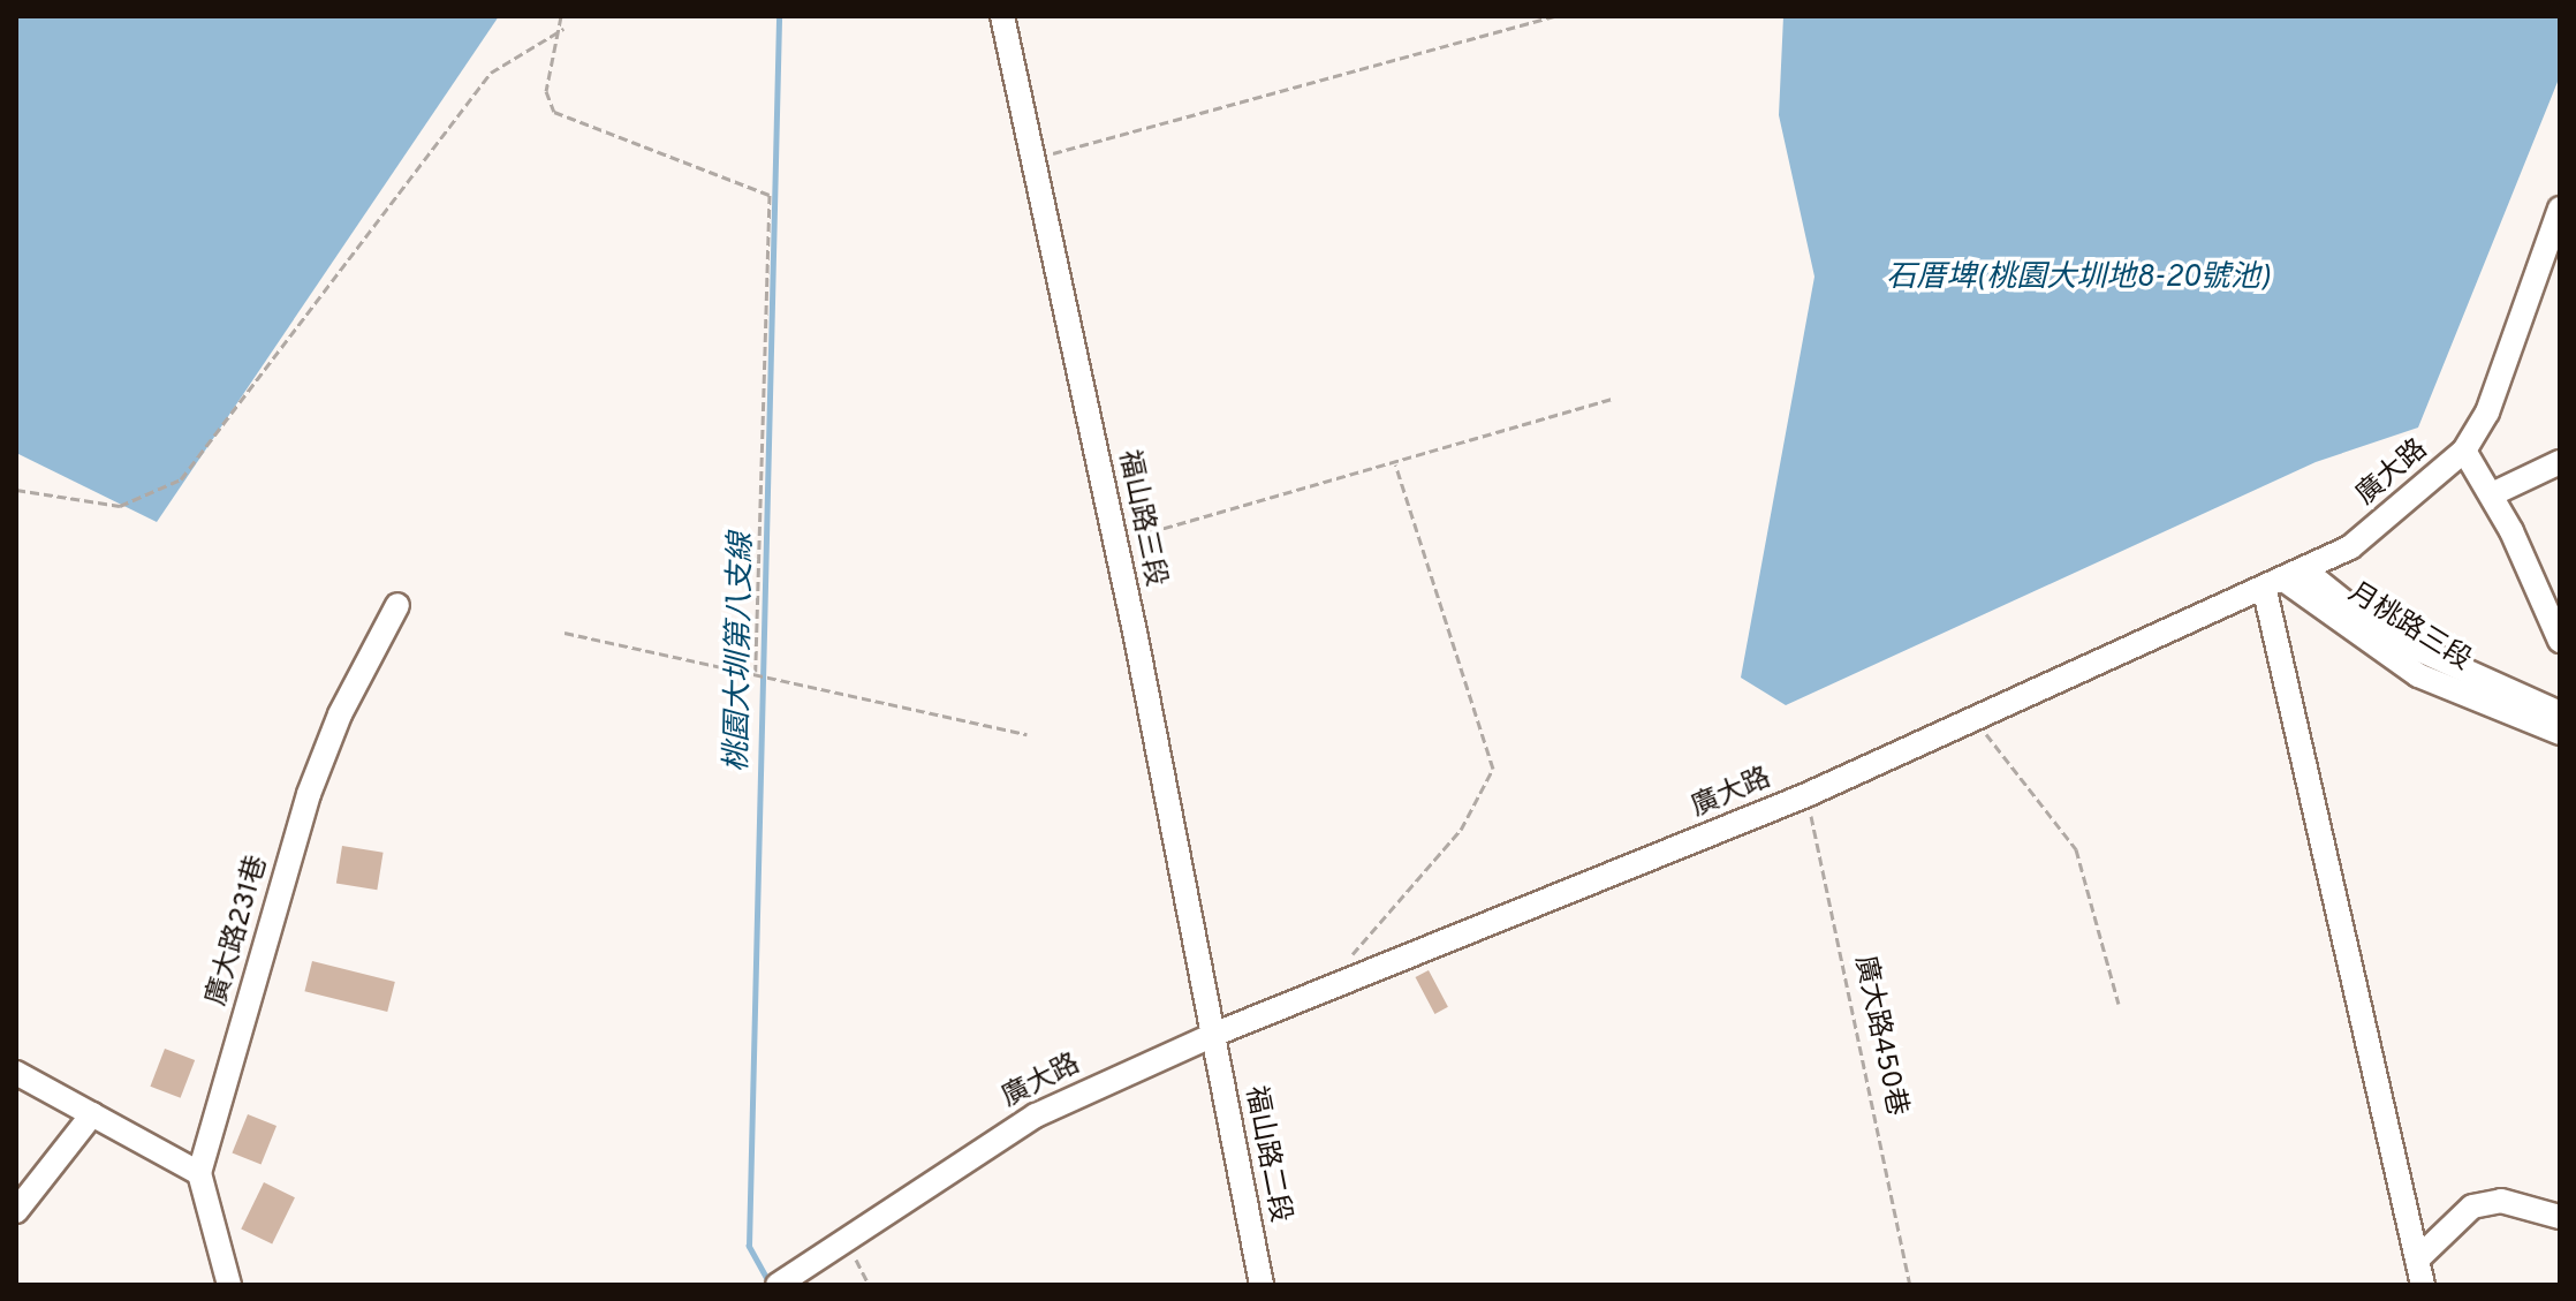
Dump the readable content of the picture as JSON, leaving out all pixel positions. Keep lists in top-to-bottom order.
{
  "streets": {
    "street": [
      "廣大路",
      "福山路三段",
      "月桃路三段",
      "廣大路231巷",
      "福山路二段"
    ],
    "path": ["廣大路450巷"]
  },
  "crossings": [
    ["廣大路", "福山路三段"],
    ["廣大路", "月桃路三段"],
    ["廣大路", "廣大路450巷"],
    ["廣大路", "福山路二段"],
    ["福山路三段", "福山路二段"]
  ],
  "water": ["石厝埤(桃園大圳地8-20號池)", "桃園大圳第八支線"]
}
